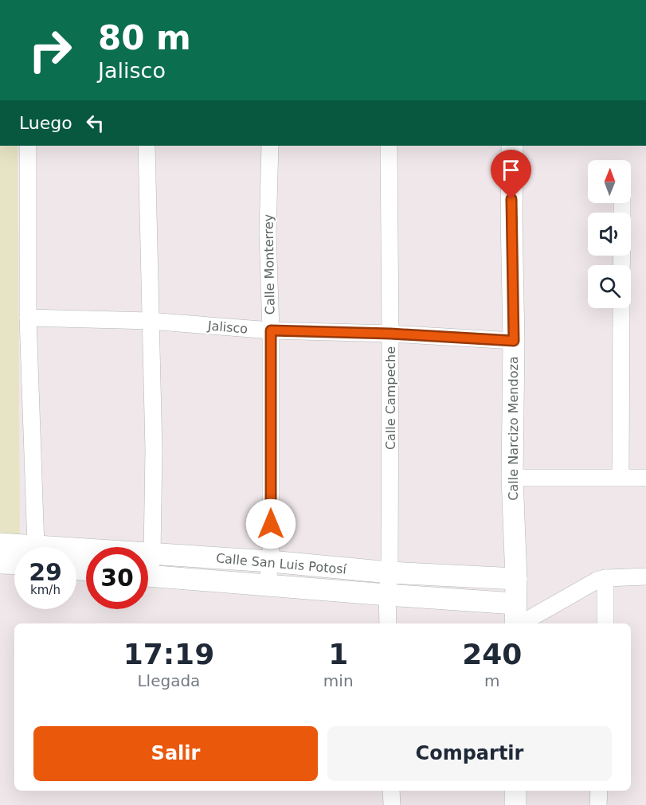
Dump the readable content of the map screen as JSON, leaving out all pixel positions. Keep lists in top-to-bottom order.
{
  "streets": {
    "street": [
      "Calle Monterrey",
      "Jalisco",
      "Calle Campeche",
      "Calle Narcizo Mendoza",
      "Calle San Luis Potosí"
    ]
  },
  "crossings": [
    ["Calle Monterrey", "Jalisco"],
    ["Calle Monterrey", "Calle San Luis Potosí"],
    ["Jalisco", "Calle Campeche"],
    ["Jalisco", "Calle Narcizo Mendoza"],
    ["Calle Campeche", "Calle San Luis Potosí"],
    ["Calle Narcizo Mendoza", "Calle San Luis Potosí"]
  ],
  "north": "top",
  "page": {
    "turn": ["80 m", "Jalisco"],
    "then": "Luego",
    "speed": "29 km/h",
    "limit": "30",
    "eta": [
      "17:19",
      "Llegada",
      "1",
      "min",
      "240",
      "m"
    ],
    "buttons": ["Salir", "Compartir"]
  }
}
